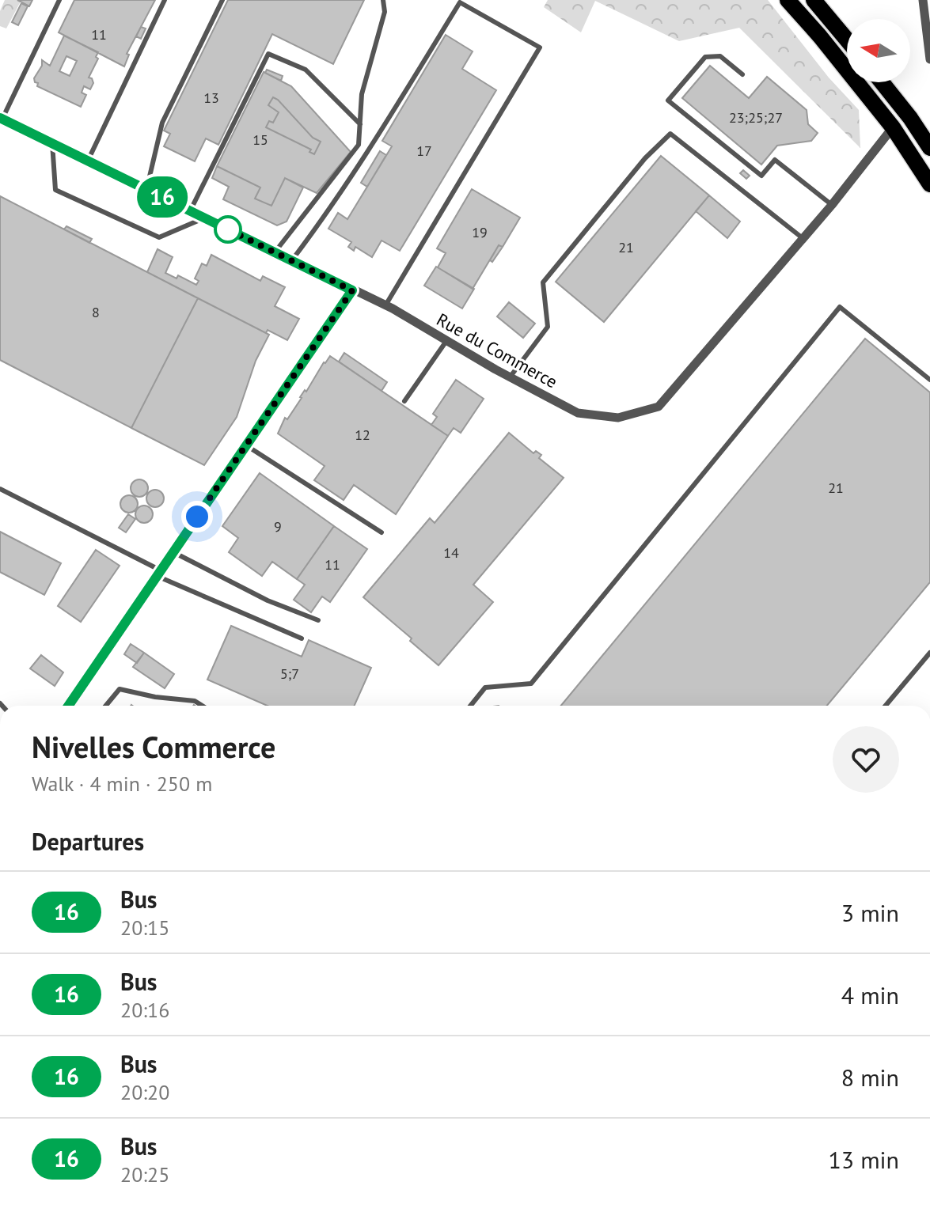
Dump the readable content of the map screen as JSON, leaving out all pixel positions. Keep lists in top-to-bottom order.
{
  "streets": {
    "street": ["Rue du Commerce"]
  },
  "lines": ["bus line 16"],
  "house_numbers": [
    "11",
    "13",
    "23;25;27",
    "15",
    "17",
    "19",
    "21",
    "8",
    "12",
    "21",
    "9",
    "14",
    "11",
    "5;7"
  ],
  "north": "left",
  "page": {
    "on_map": "16",
    "heading": [
      ["Nivelles Commerce", "Walk · 4 min · 250 m"],
      "Departures"
    ],
    "list": [
      {
        "mark": "16",
        "name": "Bus",
        "note": "20:15",
        "value": "3 min"
      },
      {
        "mark": "16",
        "name": "Bus",
        "note": "20:16",
        "value": "4 min"
      },
      {
        "mark": "16",
        "name": "Bus",
        "note": "20:20",
        "value": "8 min"
      },
      {
        "mark": "16",
        "name": "Bus",
        "note": "20:25",
        "value": "13 min"
      }
    ]
  }
}
